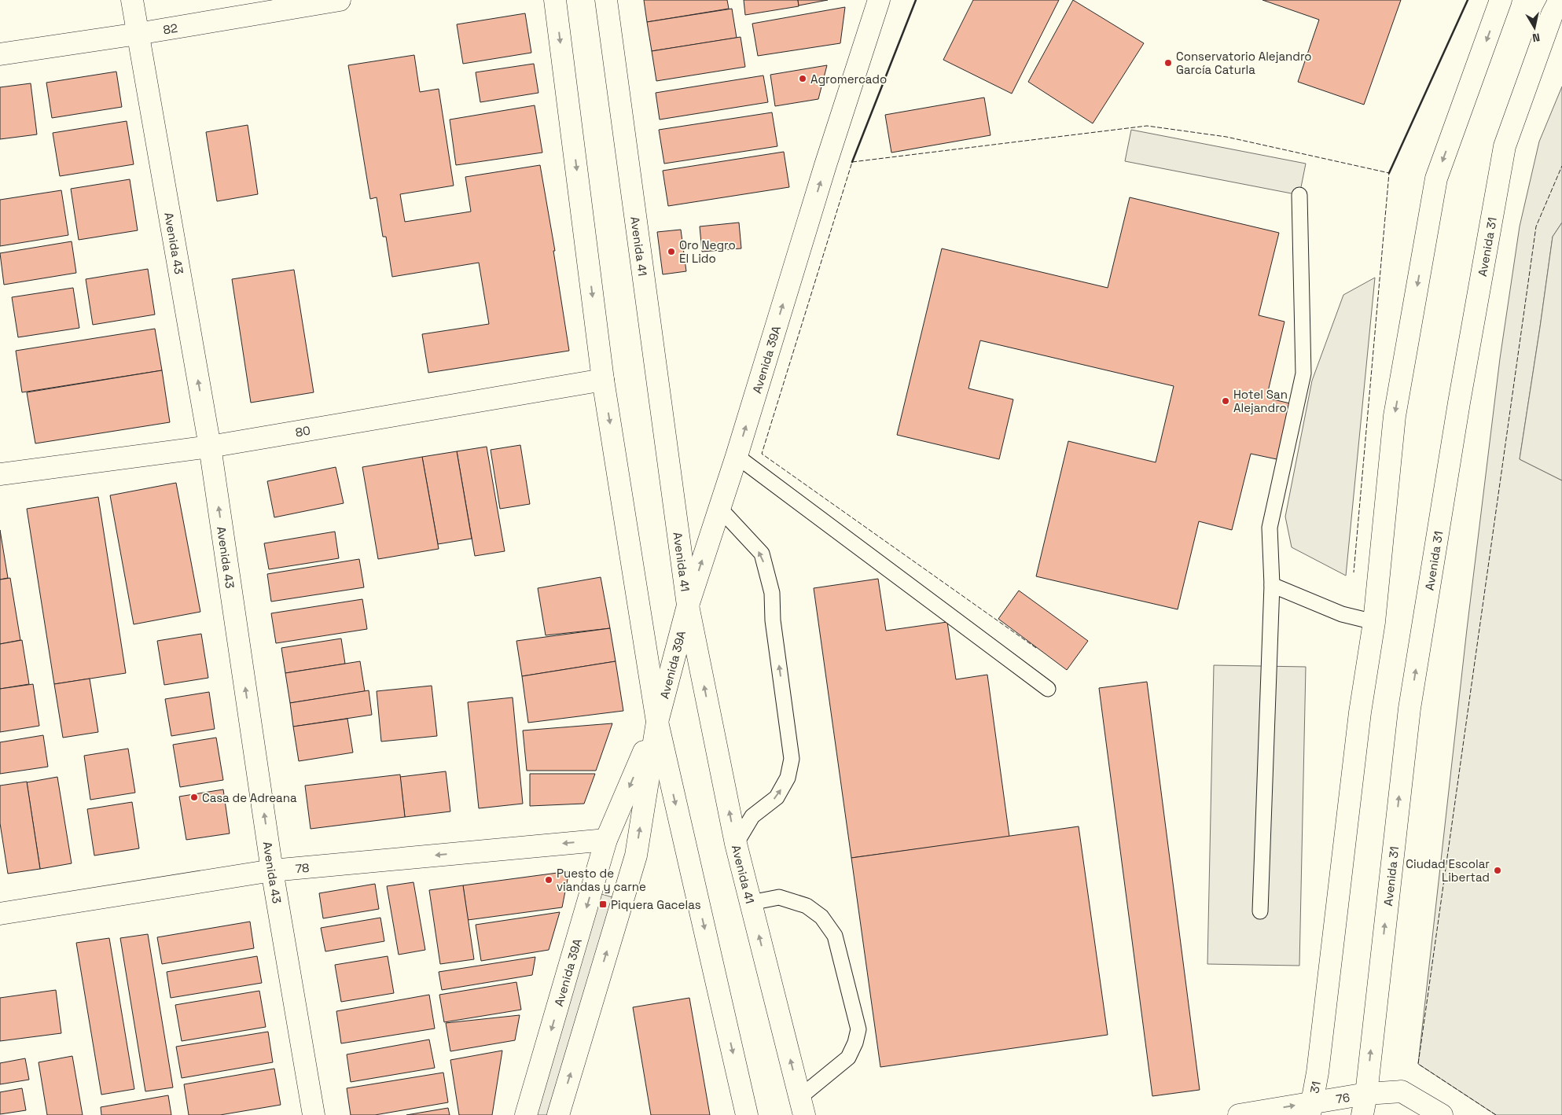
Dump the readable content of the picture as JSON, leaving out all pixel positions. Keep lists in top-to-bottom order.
{
  "streets": {
    "street": [
      "82",
      "Avenida 43",
      "Avenida 41",
      "Avenida 31",
      "Avenida 39A",
      "80",
      "78",
      "31",
      "76"
    ]
  },
  "crossings": [
    ["82", "Avenida 43"],
    ["Avenida 43", "80"],
    ["Avenida 43", "78"],
    ["Avenida 41", "Avenida 39A"],
    ["Avenida 31", "76"],
    ["Avenida 39A", "78"],
    ["31", "76"]
  ],
  "one_way": ["Avenida 43", "78"],
  "places": {
    "other": [
      "Conservatorio Alejandro García Caturla",
      "Agromercado",
      "Oro Negro El Lido",
      "Hotel San Alejandro",
      "Casa de Adreana",
      "Ciudad Escolar Libertad",
      "Puesto de viandas y carne"
    ],
    "transit": ["Piquera Gacelas"]
  },
  "north": "bottom"
}
